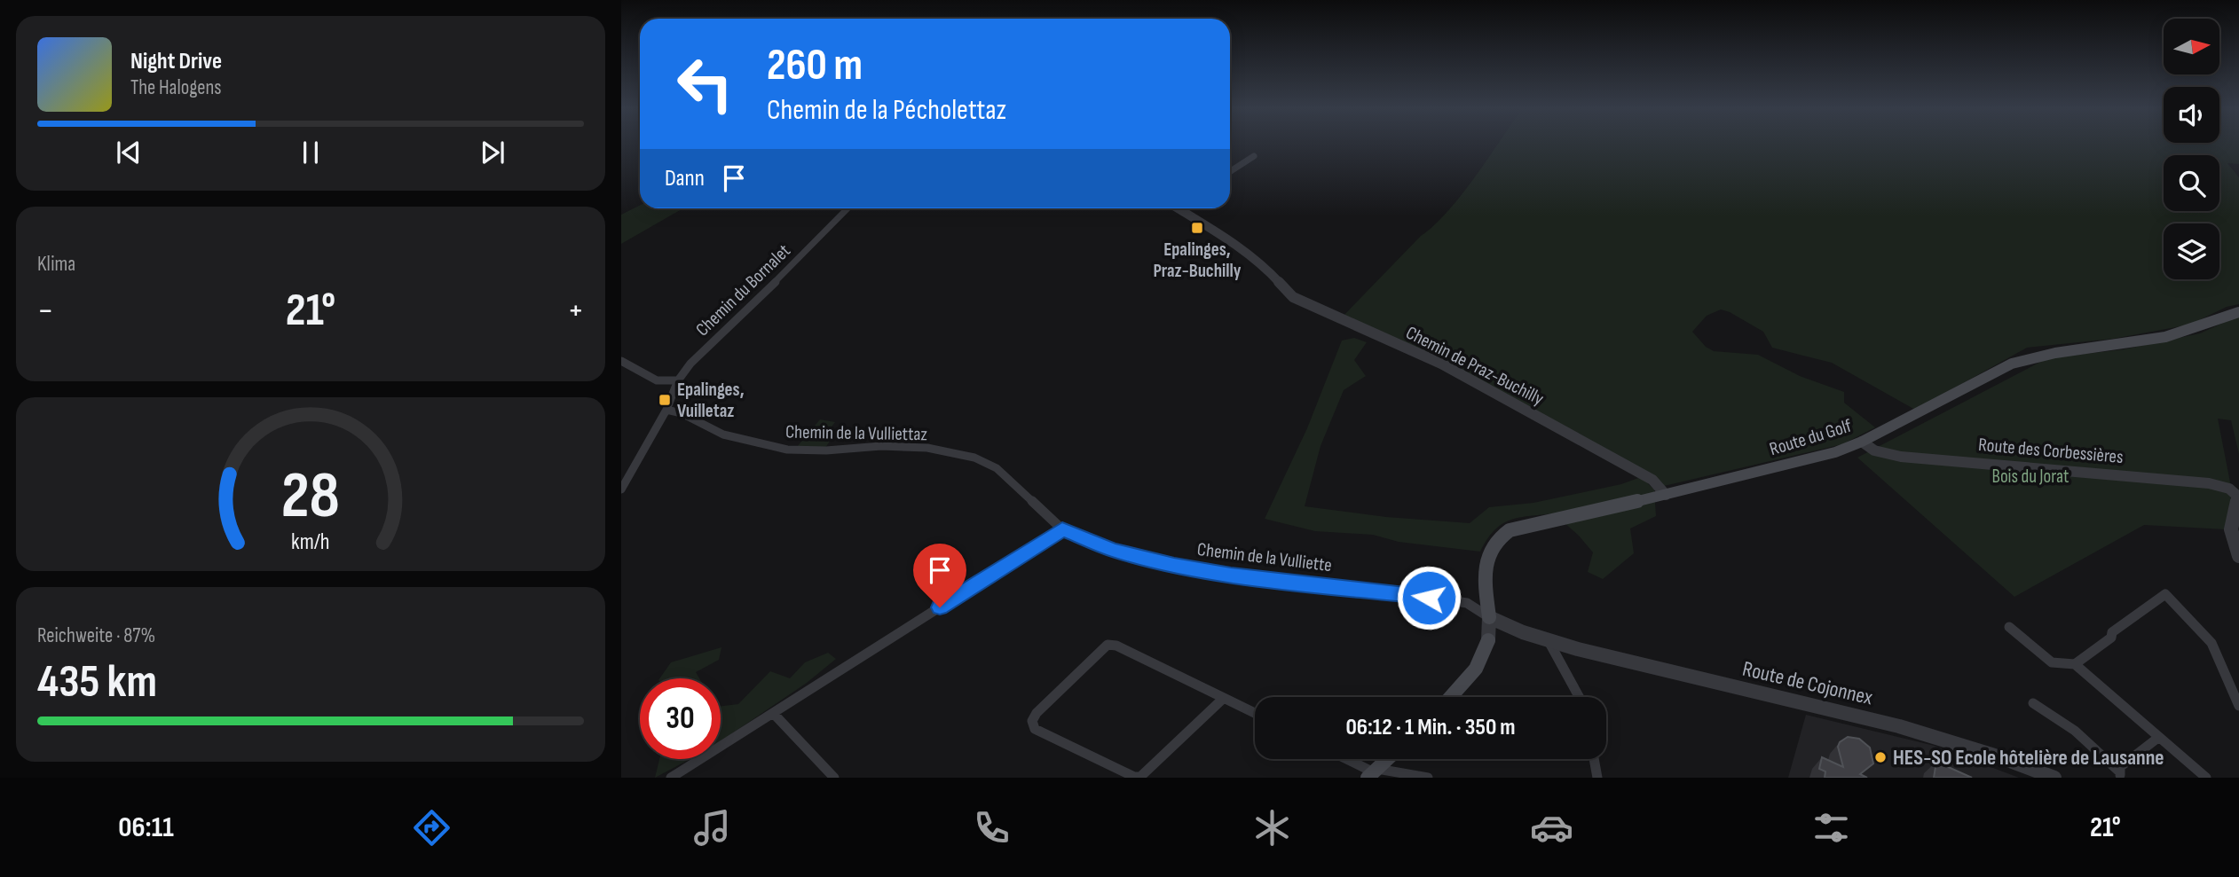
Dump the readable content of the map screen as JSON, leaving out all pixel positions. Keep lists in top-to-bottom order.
{
  "streets": {
    "main road": ["Route du Golf"],
    "street": [
      "Chemin du Bornalet",
      "Chemin de Praz-Buchilly",
      "Chemin de la Vulliettaz",
      "Route des Corbessières",
      "Chemin de la Vulliette",
      "Route de Cojonnex"
    ]
  },
  "crossings": [
    ["Chemin du Bornalet", "Chemin de la Vulliettaz"],
    ["Chemin de Praz-Buchilly", "Route du Golf"],
    ["Chemin de la Vulliettaz", "Chemin de la Vulliette"],
    ["Route du Golf", "Route des Corbessières"],
    ["Route du Golf", "Chemin de la Vulliette"],
    ["Route du Golf", "Route de Cojonnex"],
    ["Chemin de la Vulliette", "Route de Cojonnex"]
  ],
  "parks": ["Bois du Jorat"],
  "places": {
    "transit": ["Epalinges, Praz-Buchilly", "Epalinges, Vuilletaz"],
    "other": ["HES-SO Ecole hôtelière de Lausanne"]
  },
  "north": "right",
  "page": {
    "turn": ["260 m", "Chemin de la Pécholettaz"],
    "song": ["Night Drive", "The Halogens"],
    "then": "Dann",
    "tile": [
      "Klima",
      ["Reichweite · 87%", "435 km"]
    ],
    "heat": ["−", "21°", "+"],
    "limit": "30",
    "trip": "06:12 · 1 Min. · 350 m",
    "tabs": ["06:11", "21°"],
    "gauge": ["28", "km/h"]
  }
}
